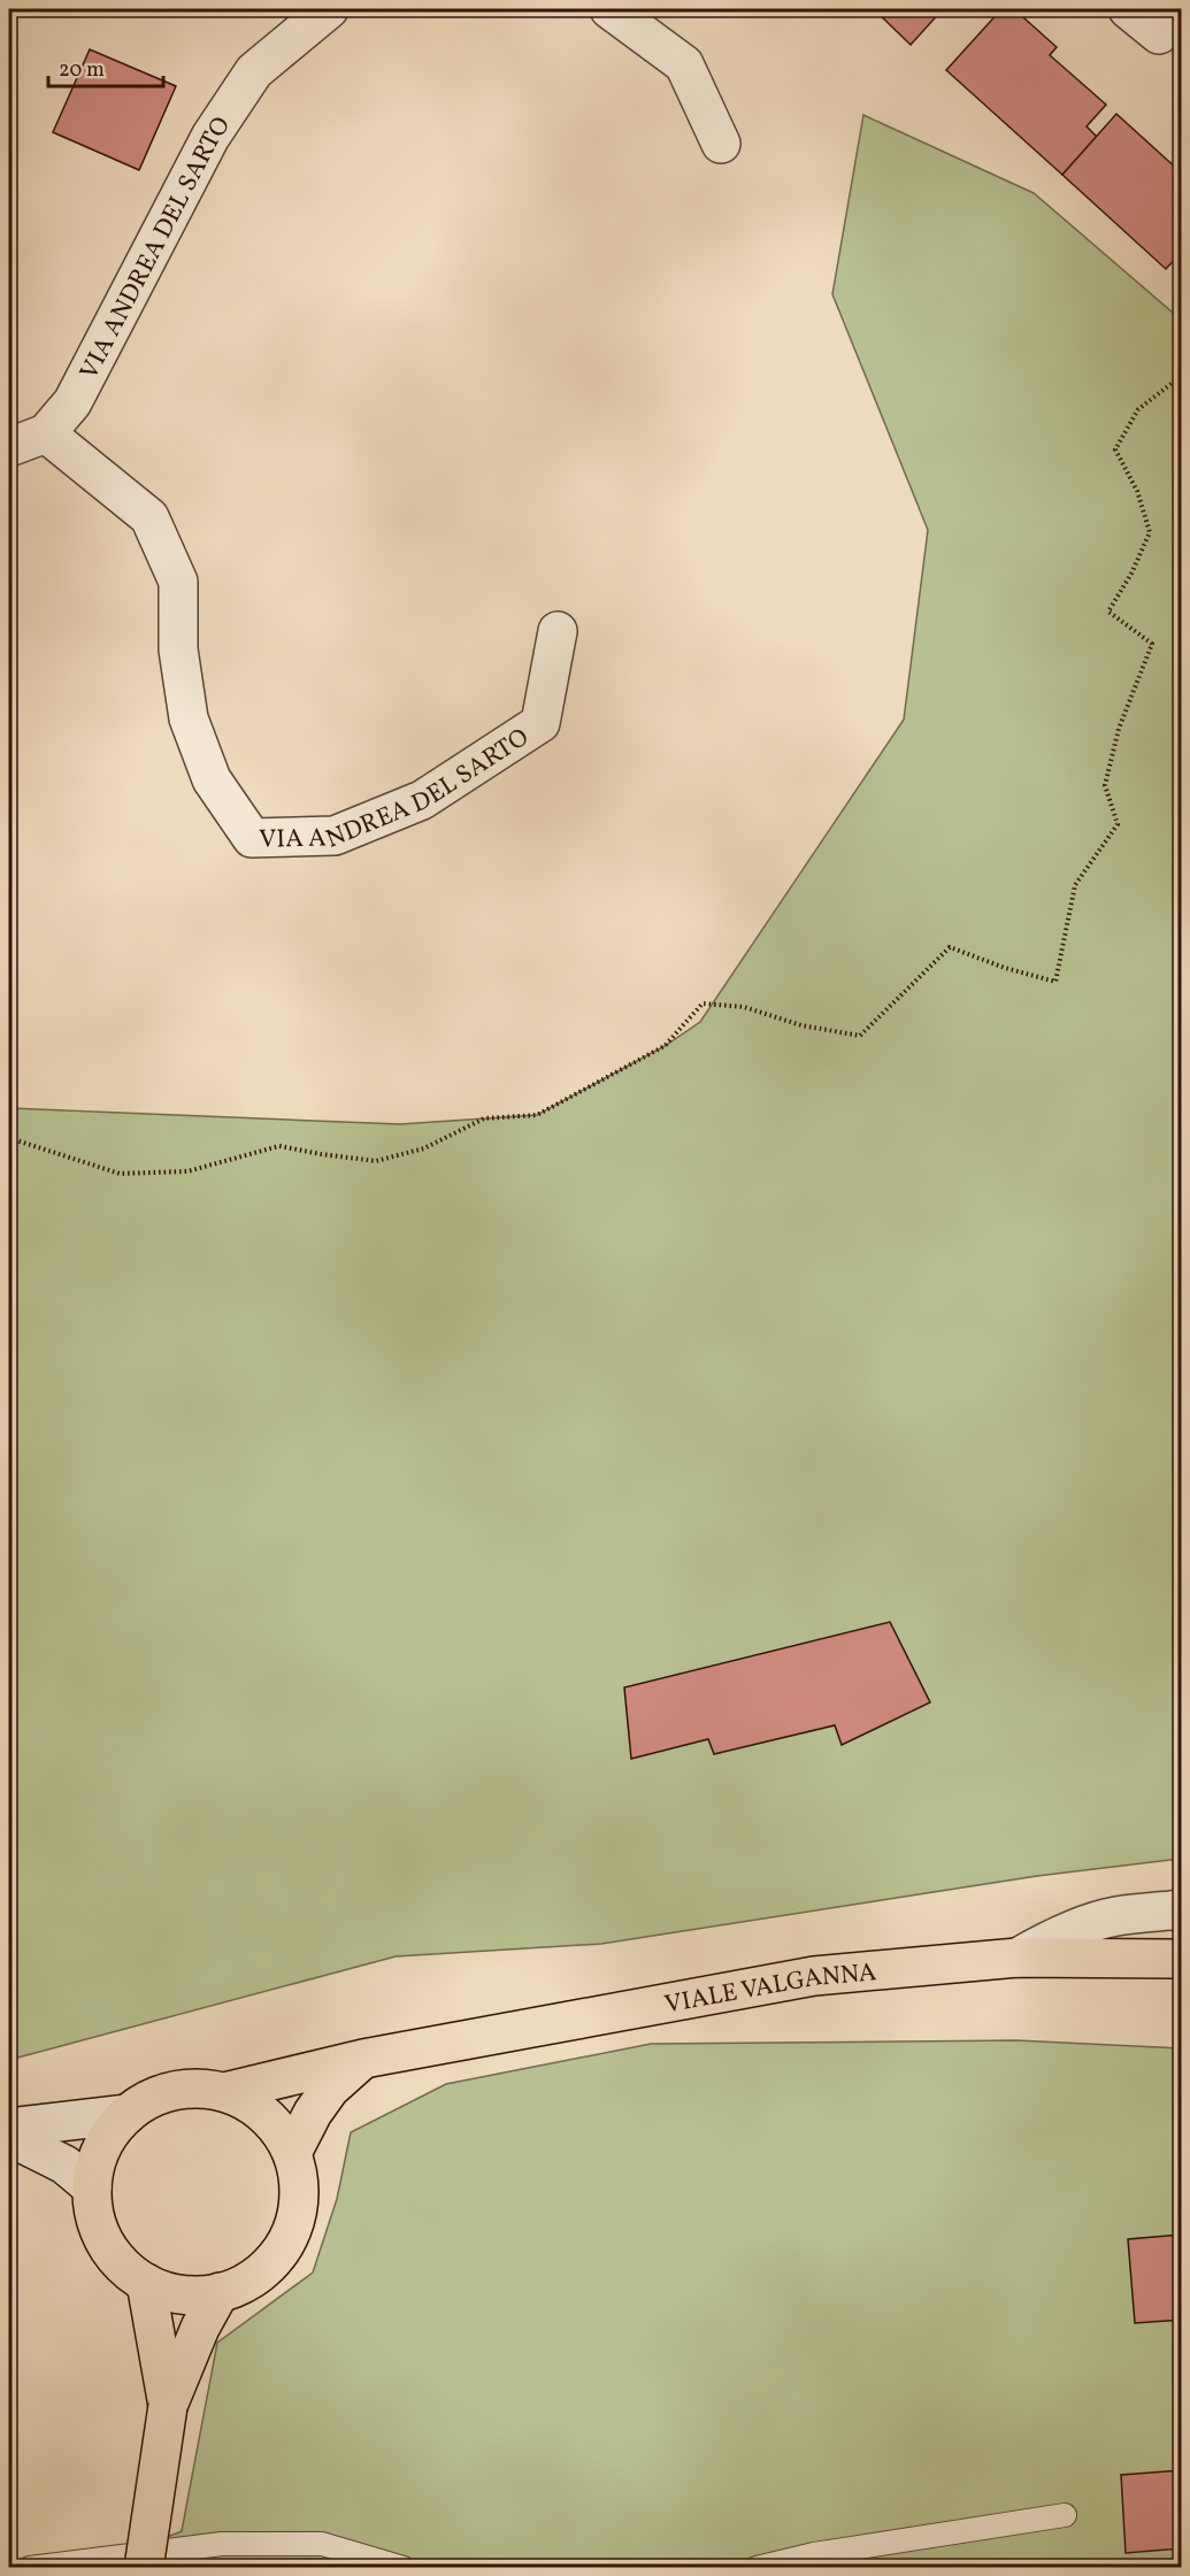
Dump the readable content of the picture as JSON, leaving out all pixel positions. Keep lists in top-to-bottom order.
{
  "streets": {
    "main road": ["VIALE VALGANNA"],
    "street": ["VIA ANDREA DEL SARTO"]
  },
  "scale_bar": "20 m"
}
